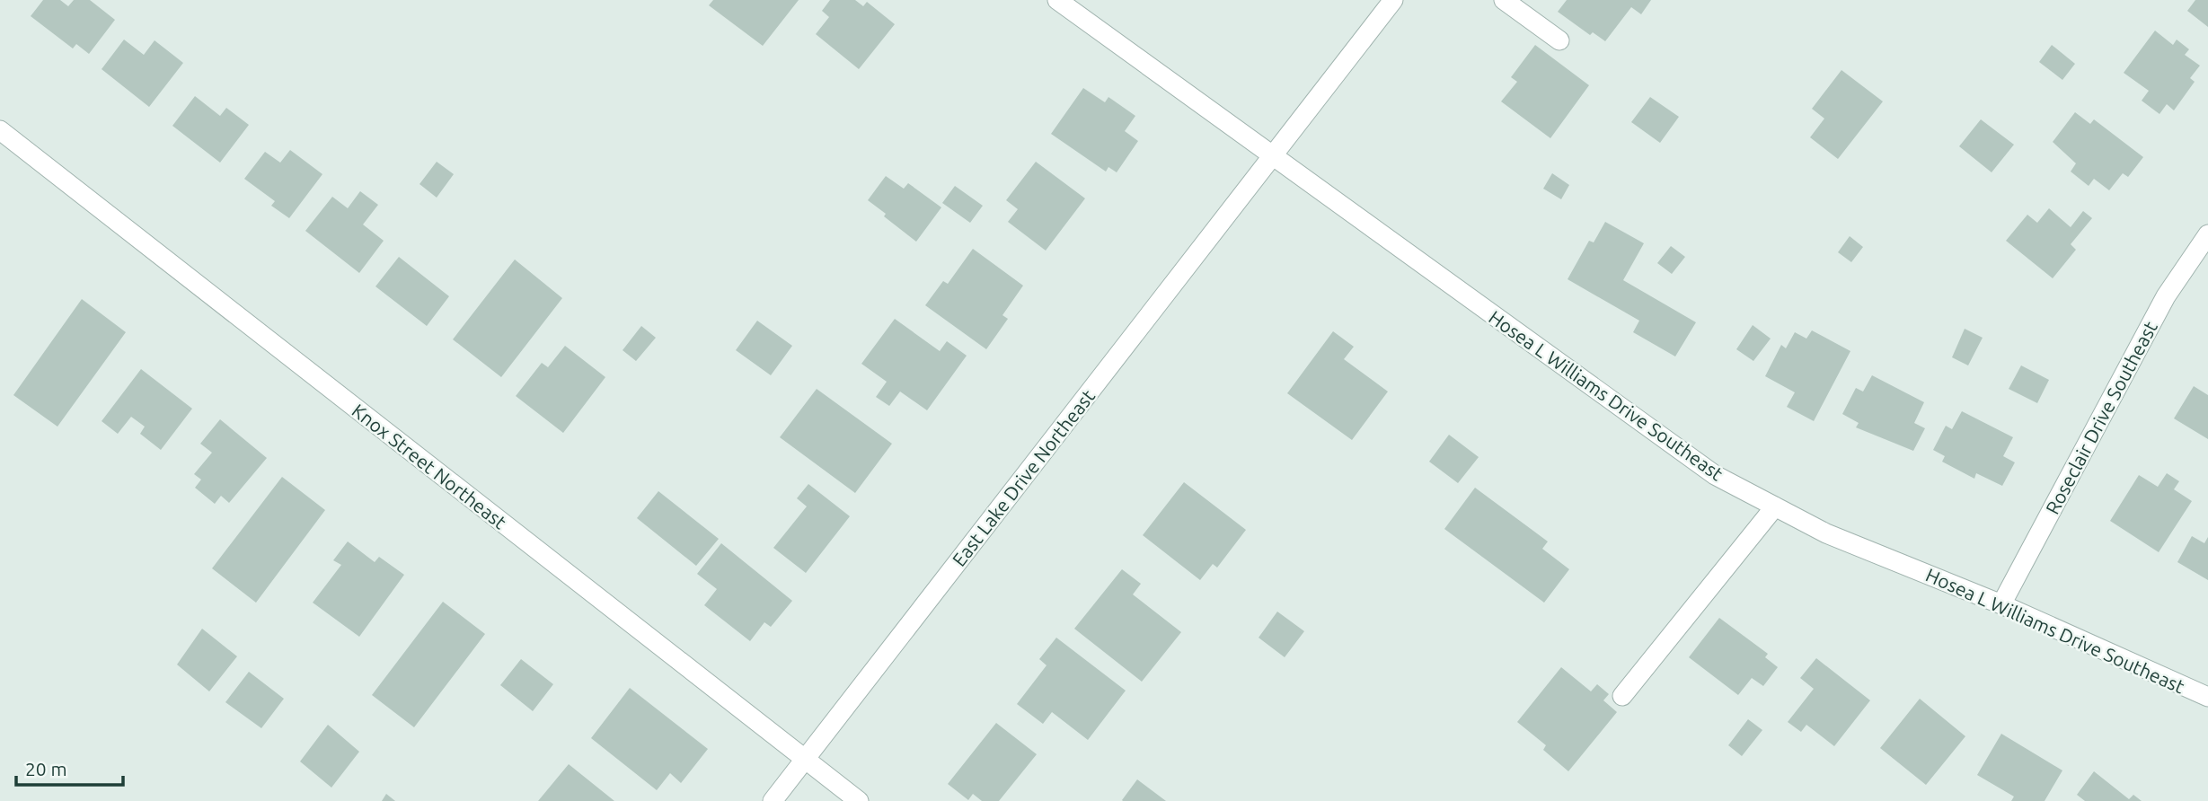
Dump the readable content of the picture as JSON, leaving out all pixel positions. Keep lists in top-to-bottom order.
{
  "streets": {
    "street": [
      "Hosea L Williams Drive Southeast",
      "Roseclair Drive Southeast",
      "Knox Street Northeast",
      "East Lake Drive Northeast"
    ]
  },
  "crossings": [
    ["Hosea L Williams Drive Southeast", "Roseclair Drive Southeast"],
    ["Hosea L Williams Drive Southeast", "East Lake Drive Northeast"],
    ["Knox Street Northeast", "East Lake Drive Northeast"]
  ],
  "scale_bar": "20 m"
}
